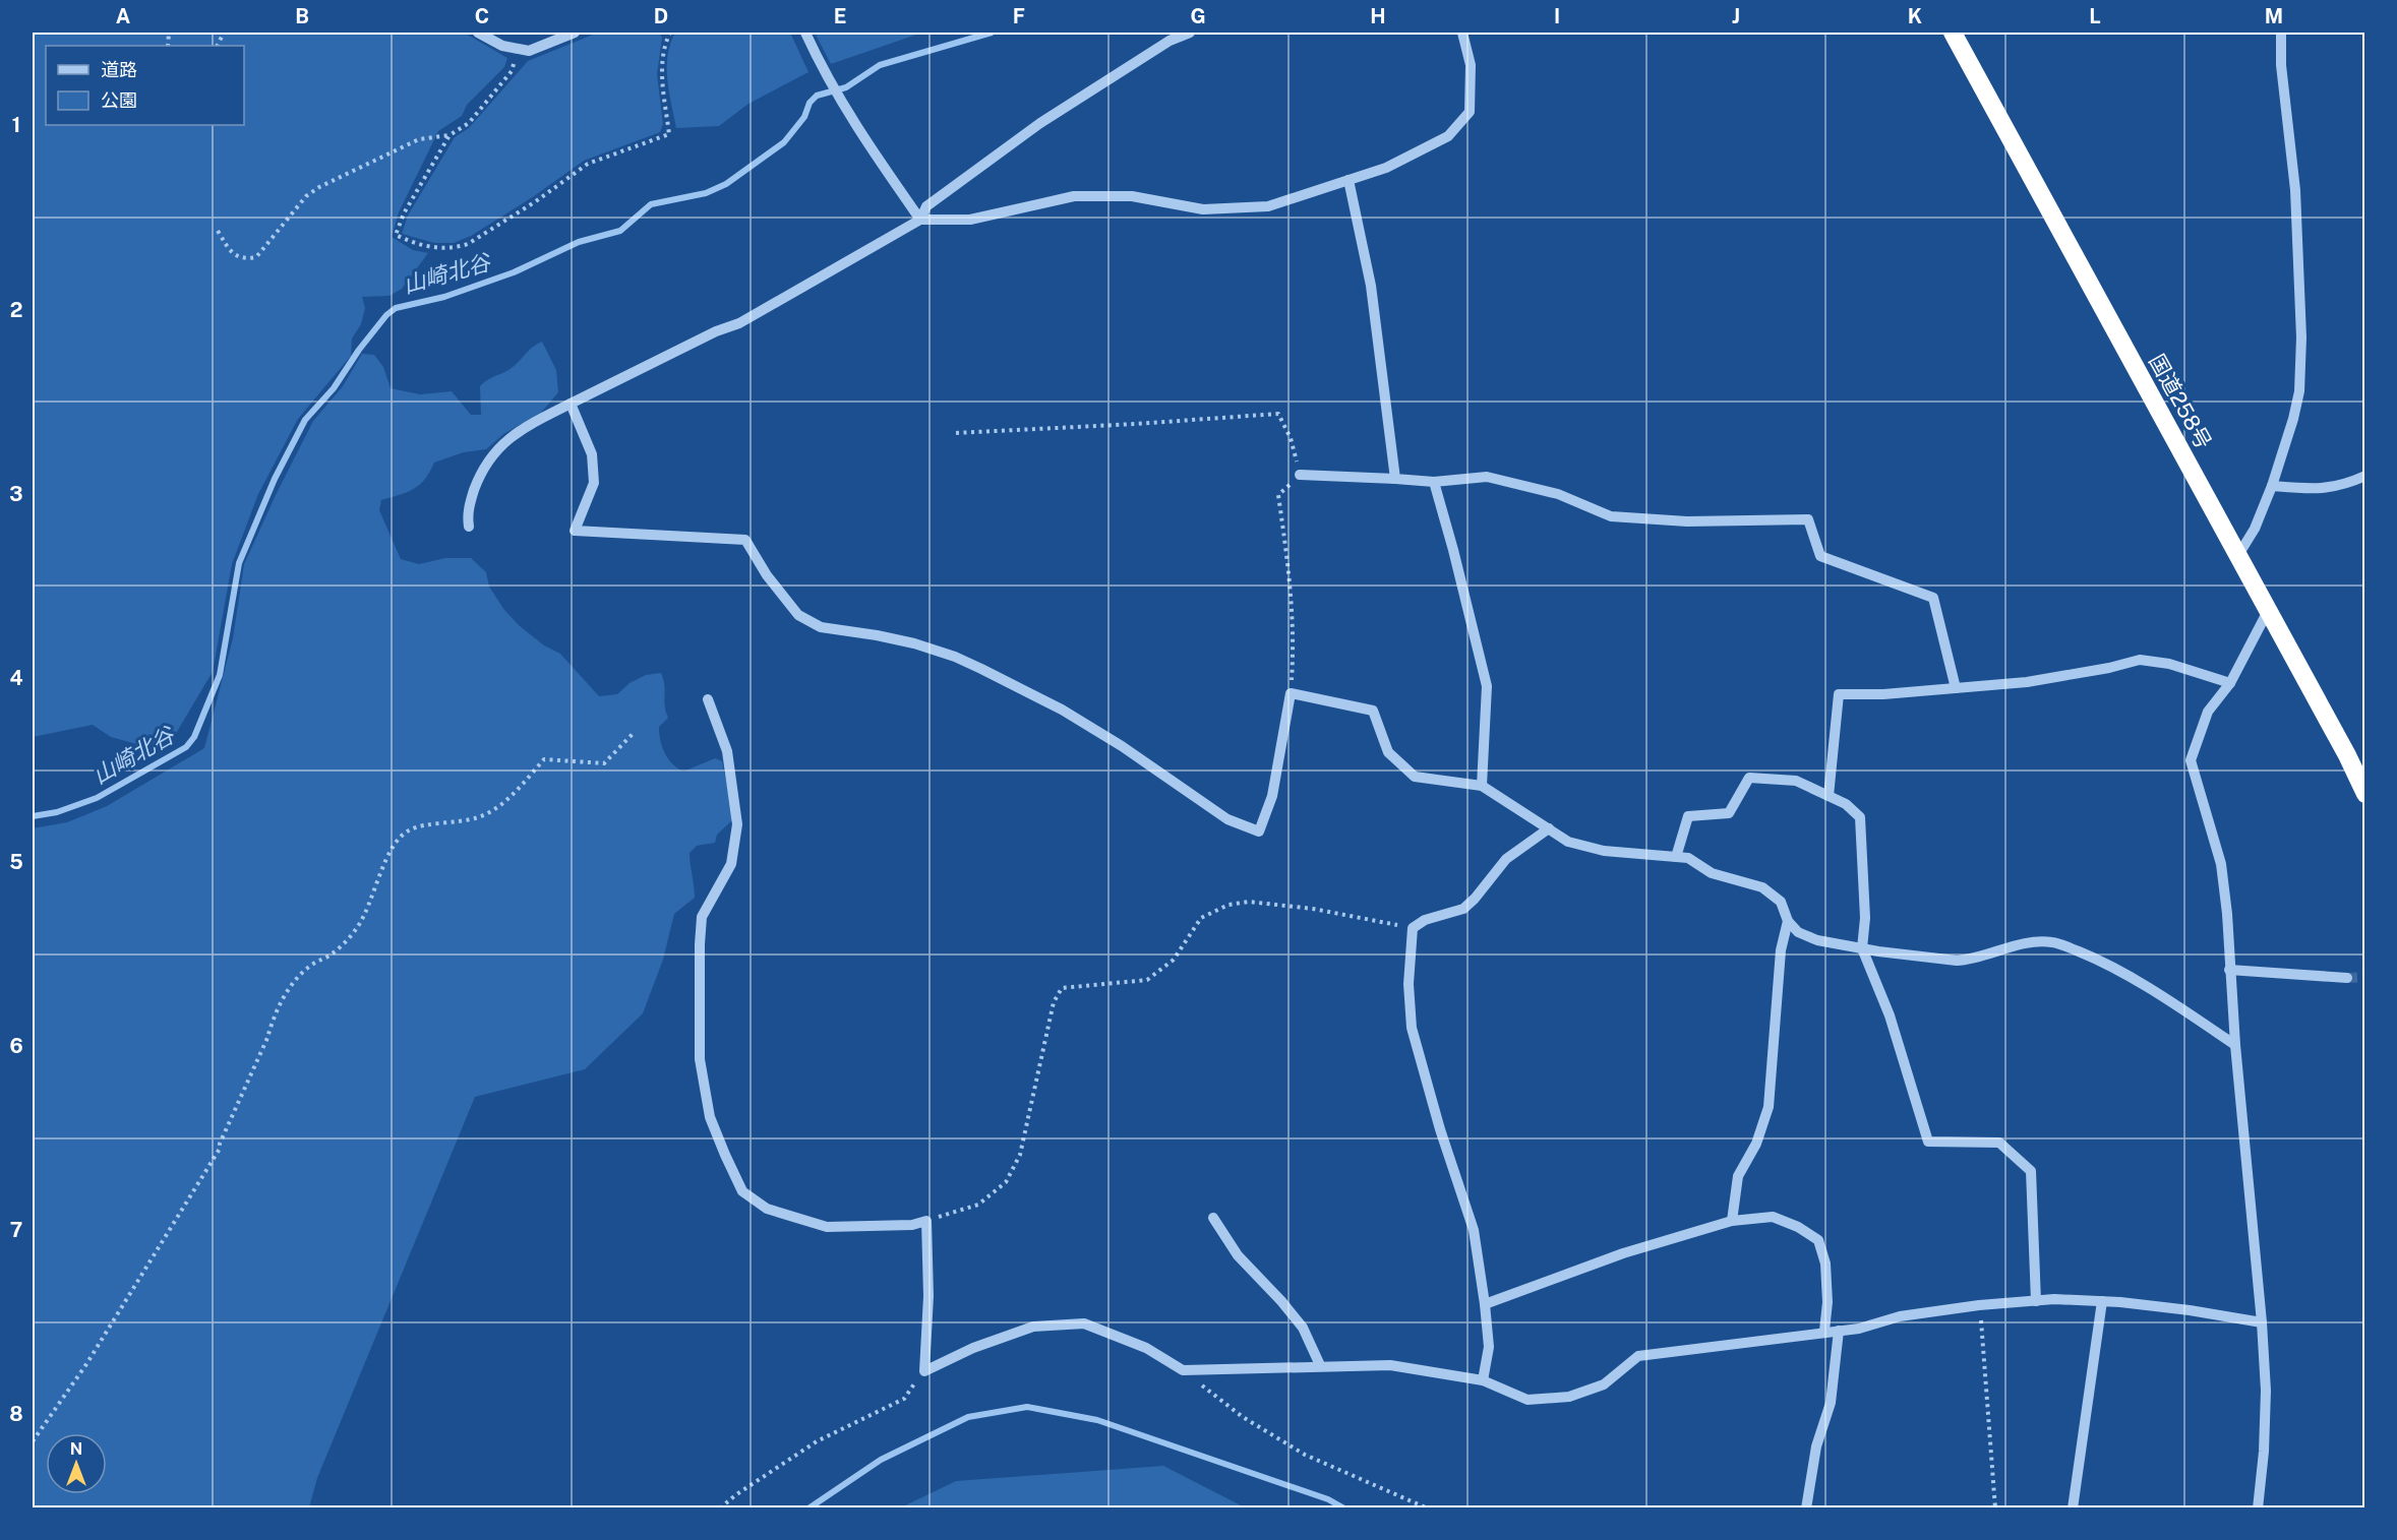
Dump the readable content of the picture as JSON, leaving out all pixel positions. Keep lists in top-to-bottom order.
{
  "streets": {
    "highway": ["国道258号"]
  },
  "water": ["山崎北谷"],
  "legend": ["道路", "公園"],
  "north": "top",
  "grid": {
    "columns": [
      "A",
      "B",
      "C",
      "D",
      "E",
      "F",
      "G",
      "H",
      "I",
      "J",
      "K",
      "L",
      "M"
    ],
    "rows": [
      "1",
      "2",
      "3",
      "4",
      "5",
      "6",
      "7",
      "8"
    ]
  }
}
